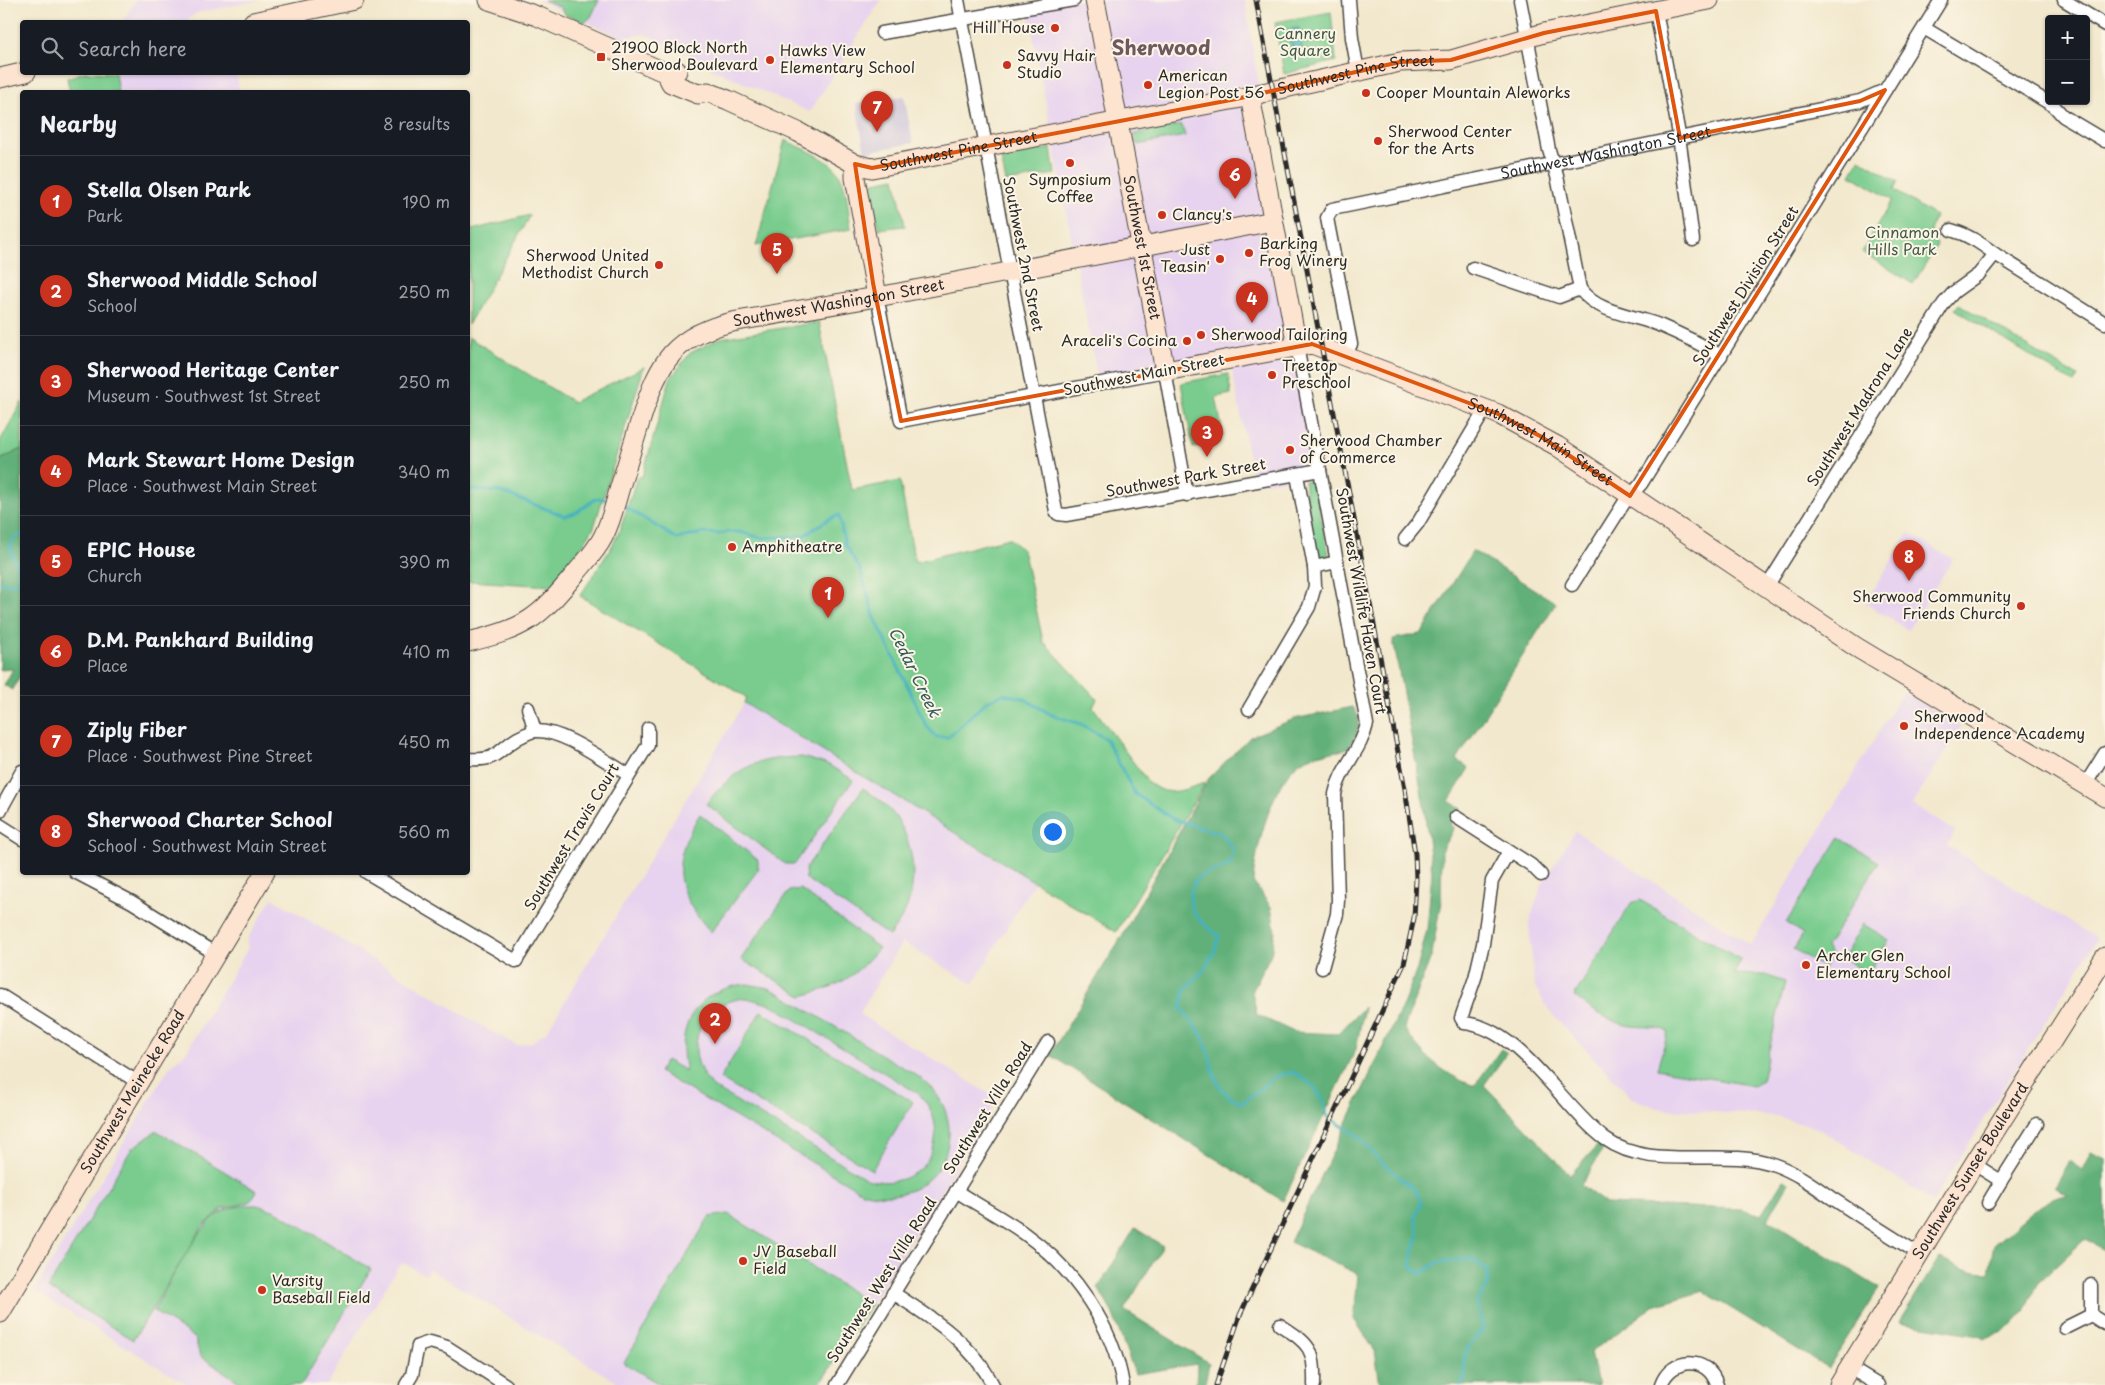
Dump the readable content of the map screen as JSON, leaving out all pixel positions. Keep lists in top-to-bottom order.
{
  "streets": {
    "main road": [
      "Southwest Pine Street",
      "Southwest Washington Street",
      "Southwest 1st Street",
      "Southwest Main Street",
      "Southwest Meinecke Road",
      "Southwest Sunset Boulevard"
    ],
    "street": [
      "Southwest 2nd Street",
      "Southwest Division Street",
      "Southwest Madrona Lane",
      "Southwest Park Street",
      "Southwest Wildlife Haven Court",
      "Southwest Travis Court",
      "Southwest Villa Road",
      "Southwest West Villa Road"
    ]
  },
  "crossings": [
    ["Southwest Pine Street", "Southwest 1st Street"],
    ["Southwest Pine Street", "Southwest 2nd Street"],
    ["Southwest Washington Street", "Southwest 1st Street"],
    ["Southwest Washington Street", "Southwest 2nd Street"],
    ["Southwest Washington Street", "Southwest Division Street"],
    ["Southwest Washington Street", "Southwest Main Street"],
    ["Southwest 1st Street", "Southwest Main Street"],
    ["Southwest 1st Street", "Southwest Park Street"],
    ["Southwest 2nd Street", "Southwest Main Street"],
    ["Southwest 2nd Street", "Southwest Park Street"],
    ["Southwest Division Street", "Southwest Main Street"],
    ["Southwest Main Street", "Southwest Madrona Lane"],
    ["Southwest Main Street", "Southwest Wildlife Haven Court"],
    ["Southwest Park Street", "Southwest Wildlife Haven Court"],
    ["Southwest Villa Road", "Southwest West Villa Road"]
  ],
  "districts": ["Sherwood"],
  "water": ["Cedar Creek"],
  "parks": ["Cannery Square", "Cinnamon Hills Park"],
  "places": {
    "other": [
      "Hill House",
      "Hawks View Elementary School",
      "Savvy Hair Studio",
      "American Legion Post 56",
      "Cooper Mountain Aleworks",
      "Sherwood Center for the Arts",
      "Symposium Coffee",
      "Clancy's",
      "Barking Frog Winery",
      "Just Teasin'",
      "Sherwood United Methodist Church",
      "Sherwood Tailoring",
      "Araceli's Cocina",
      "Treetop Preschool",
      "Sherwood Chamber of Commerce",
      "Amphitheatre",
      "Sherwood Community Friends Church",
      "Sherwood Independence Academy",
      "Archer Glen Elementary School",
      "JV Baseball Field",
      "Varsity Baseball Field"
    ],
    "transit": ["21900 Block North Sherwood Boulevard"]
  },
  "page": {
    "map_buttons": ["+", "−"],
    "search": "Search here",
    "heading": ["Nearby", "8 results"],
    "pins": [
      "7",
      "6",
      "5",
      "4",
      "3",
      "8",
      "1",
      "2"
    ],
    "list": [
      {
        "mark": "1",
        "name": "Stella Olsen Park",
        "note": "Park",
        "value": "190 m"
      },
      {
        "mark": "2",
        "name": "Sherwood Middle School",
        "note": "School",
        "value": "250 m"
      },
      {
        "mark": "3",
        "name": "Sherwood Heritage Center",
        "note": "Museum · Southwest 1st Street",
        "value": "250 m"
      },
      {
        "mark": "4",
        "name": "Mark Stewart Home Design",
        "note": "Place · Southwest Main Street",
        "value": "340 m"
      },
      {
        "mark": "5",
        "name": "EPIC House",
        "note": "Church",
        "value": "390 m"
      },
      {
        "mark": "6",
        "name": "D.M. Pankhard Building",
        "note": "Place",
        "value": "410 m"
      },
      {
        "mark": "7",
        "name": "Ziply Fiber",
        "note": "Place · Southwest Pine Street",
        "value": "450 m"
      },
      {
        "mark": "8",
        "name": "Sherwood Charter School",
        "note": "School · Southwest Main Street",
        "value": "560 m"
      }
    ]
  }
}
